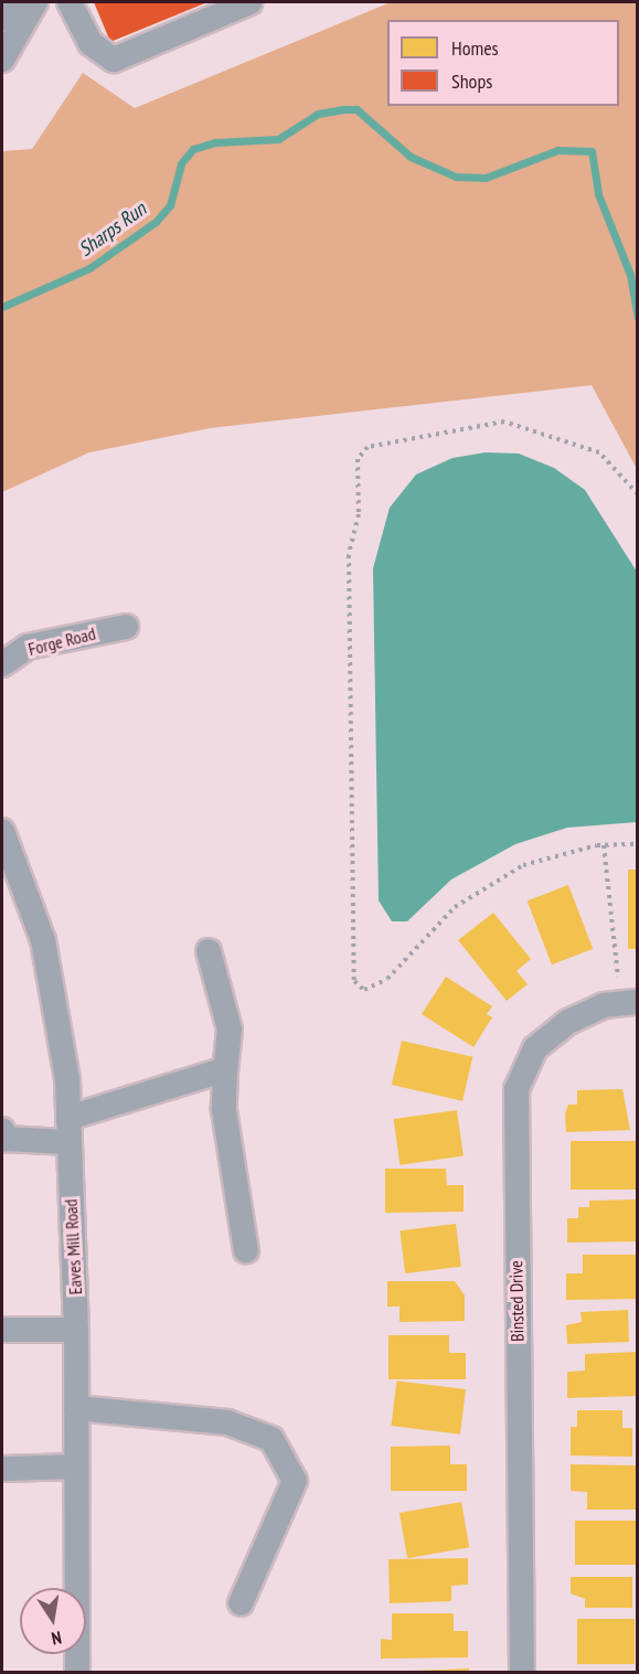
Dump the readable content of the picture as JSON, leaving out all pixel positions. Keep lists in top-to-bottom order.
{
  "streets": {
    "street": ["Forge Road", "Eaves Mill Road", "Binsted Drive"]
  },
  "water": ["Sharps Run"],
  "legend": ["Homes", "Shops"],
  "north": "bottom"
}
